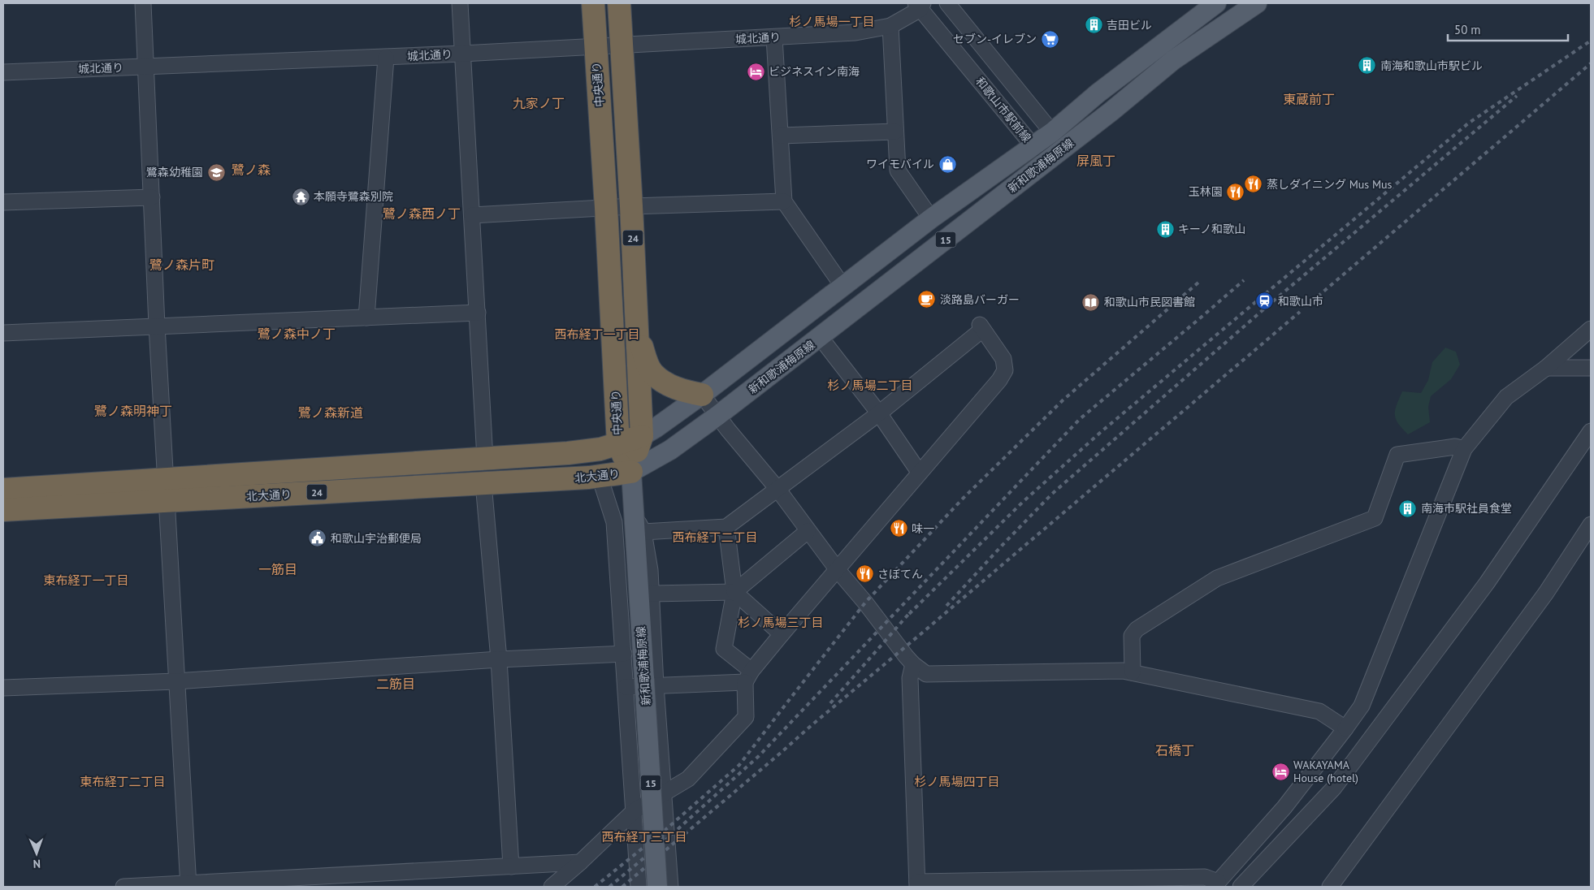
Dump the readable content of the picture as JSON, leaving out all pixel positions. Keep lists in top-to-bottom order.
{
  "streets": {
    "highway": ["中央通り", "24", "北大通り"],
    "main road": ["新和歌浦梅原線", "15"],
    "street": ["城北通り", "和歌山市駅前線"]
  },
  "crossings": [
    ["城北通り", "中央通り"],
    ["城北通り", "和歌山市駅前線"],
    ["中央通り", "新和歌浦梅原線"],
    ["中央通り", "24"],
    ["中央通り", "北大通り"],
    ["和歌山市駅前線", "新和歌浦梅原線"],
    ["新和歌浦梅原線", "24"],
    ["新和歌浦梅原線", "北大通り"],
    ["24", "北大通り"]
  ],
  "districts": [
    "杉ノ馬場一丁目",
    "東蔵前丁",
    "九家ノ丁",
    "屏風丁",
    "鷺ノ森",
    "鷺ノ森西ノ丁",
    "鷺ノ森片町",
    "鷺ノ森中ノ丁",
    "西布経丁一丁目",
    "杉ノ馬場二丁目",
    "鷺ノ森明神丁",
    "鷺ノ森新道",
    "西布経丁二丁目",
    "一筋目",
    "東布経丁一丁目",
    "杉ノ馬場三丁目",
    "二筋目",
    "石橋丁",
    "東布経丁二丁目",
    "杉ノ馬場四丁目",
    "西布経丁三丁目"
  ],
  "places": {
    "building": [
      "吉田ビル",
      "南海和歌山市駅ビル",
      "キーノ和歌山",
      "南海市駅社員食堂"
    ],
    "supermarket": ["セブン-イレブン"],
    "hotel": ["ビジネスイン南海", "WAKAYAMA House (hotel)"],
    "shop": ["ワイモバイル"],
    "school or university": ["鷺森幼稚園"],
    "restaurant": [
      "蒸しダイニング Mus Mus",
      "玉林園",
      "味一",
      "さぼてん"
    ],
    "temple": ["本願寺鷺森別院"],
    "cafe": ["淡路島バーガー"],
    "station": ["和歌山市"],
    "library": ["和歌山市民図書館"],
    "public building": ["和歌山宇治郵便局"]
  },
  "scale_bar": "50 m",
  "north": "bottom"
}
